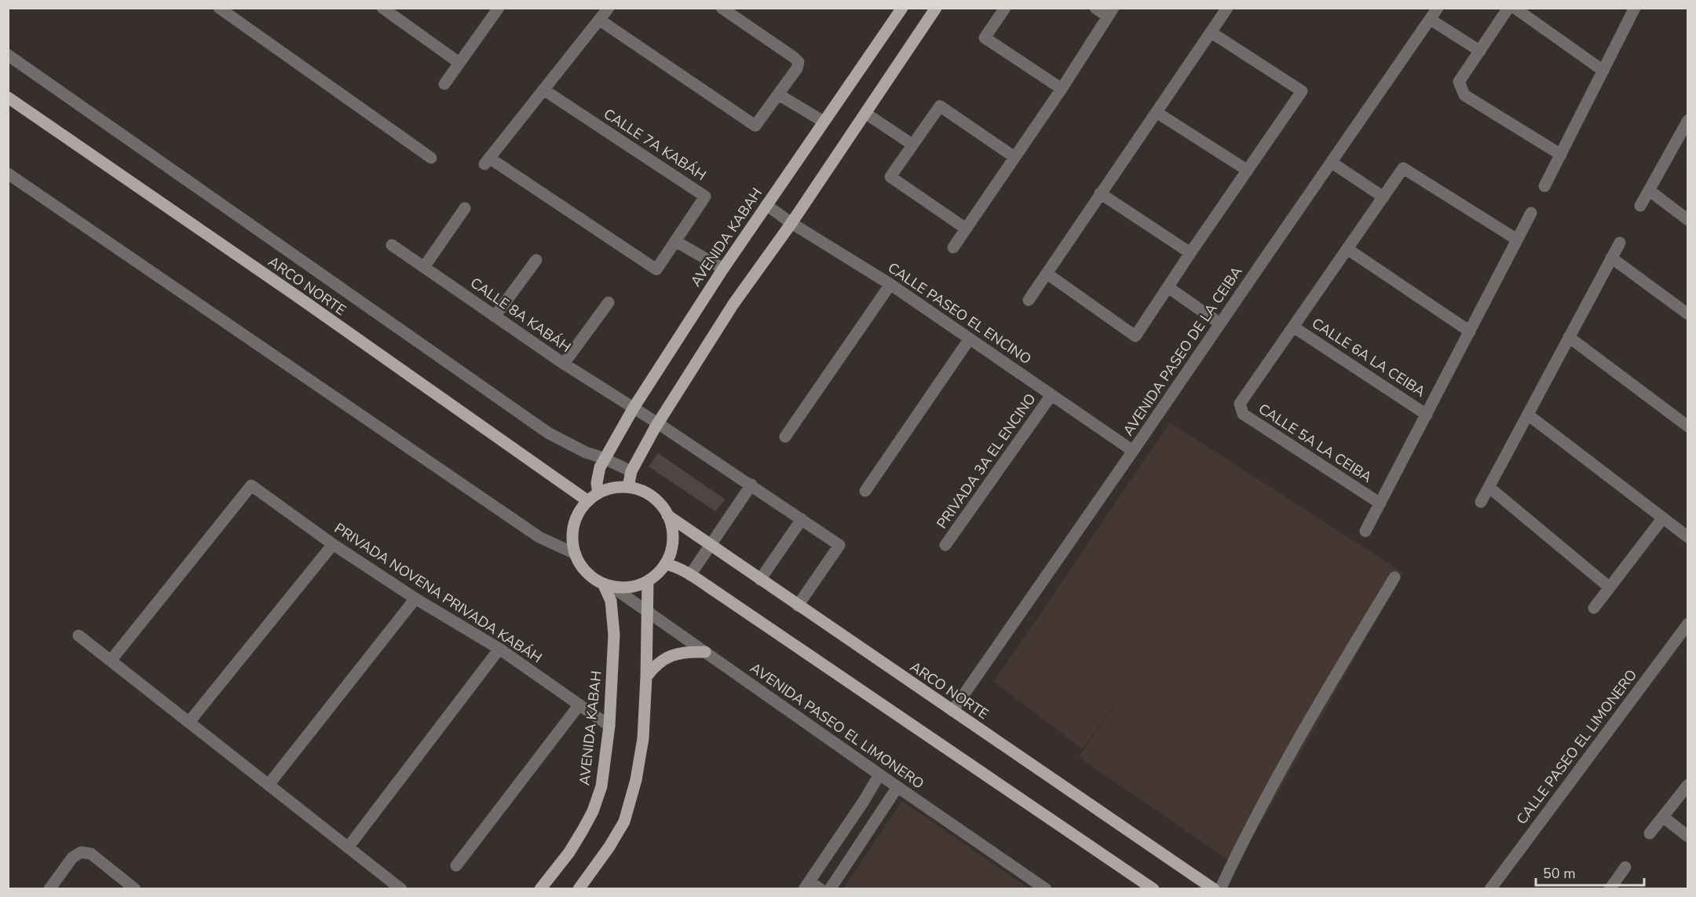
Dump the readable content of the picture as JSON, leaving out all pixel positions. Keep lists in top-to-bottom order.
{
  "streets": {
    "main road": ["AVENIDA KABAH", "ARCO NORTE"],
    "street": [
      "CALLE 7A KABÁH",
      "CALLE PASEO EL ENCINO",
      "CALLE 8A KABÁH",
      "AVENIDA PASEO DE LA CEIBA",
      "CALLE 6A LA CEIBA",
      "CALLE 5A LA CEIBA",
      "PRIVADA 3A EL ENCINO",
      "PRIVADA NOVENA PRIVADA KABÁH",
      "AVENIDA PASEO EL LIMONERO",
      "CALLE PASEO EL LIMONERO"
    ]
  },
  "crossings": [
    ["AVENIDA KABAH", "ARCO NORTE"],
    ["AVENIDA KABAH", "CALLE PASEO EL ENCINO"],
    ["AVENIDA KABAH", "CALLE 8A KABÁH"],
    ["AVENIDA KABAH", "PRIVADA NOVENA PRIVADA KABÁH"],
    ["AVENIDA KABAH", "AVENIDA PASEO EL LIMONERO"],
    ["ARCO NORTE", "CALLE 8A KABÁH"],
    ["ARCO NORTE", "AVENIDA PASEO DE LA CEIBA"],
    ["ARCO NORTE", "AVENIDA PASEO EL LIMONERO"],
    ["CALLE PASEO EL ENCINO", "AVENIDA PASEO DE LA CEIBA"],
    ["CALLE PASEO EL ENCINO", "PRIVADA 3A EL ENCINO"],
    ["CALLE 6A LA CEIBA", "CALLE 5A LA CEIBA"]
  ],
  "scale_bar": "50 m"
}
